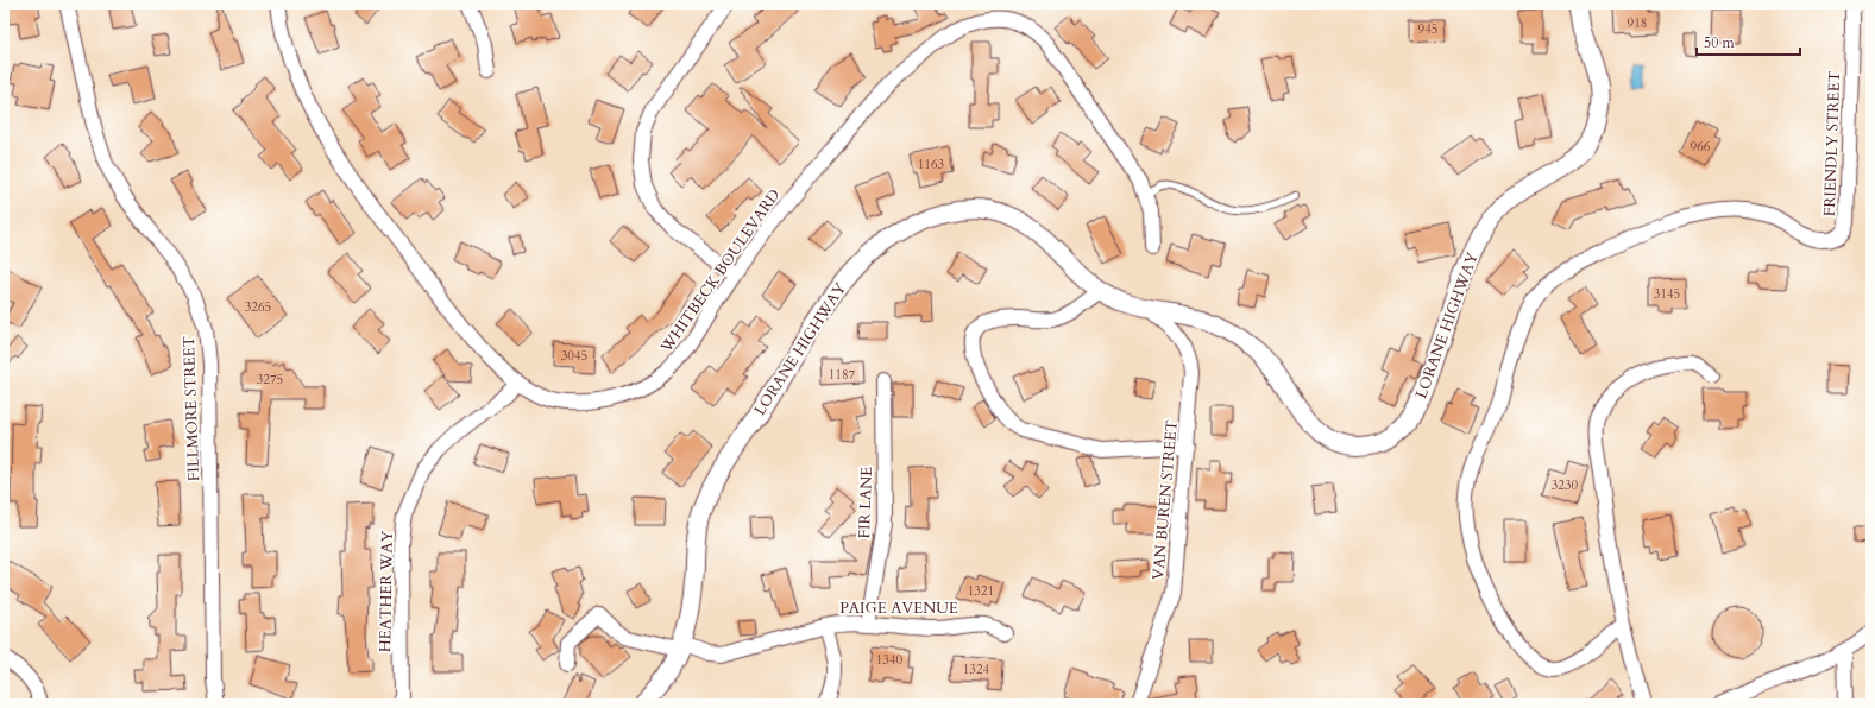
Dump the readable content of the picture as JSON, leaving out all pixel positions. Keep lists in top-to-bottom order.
{
  "streets": {
    "street": [
      "FRIENDLY STREET",
      "WHITBECK BOULEVARD",
      "LORANE HIGHWAY",
      "FILLMORE STREET",
      "VAN BUREN STREET",
      "FIR LANE",
      "HEATHER WAY",
      "PAIGE AVENUE"
    ]
  },
  "crossings": [
    ["WHITBECK BOULEVARD", "HEATHER WAY"],
    ["LORANE HIGHWAY", "VAN BUREN STREET"],
    ["LORANE HIGHWAY", "PAIGE AVENUE"],
    ["FIR LANE", "PAIGE AVENUE"]
  ],
  "house_numbers": [
    "918",
    "945",
    "966",
    "1163",
    "3145",
    "3265",
    "3045",
    "1187",
    "3275",
    "3230",
    "1321",
    "1340",
    "1324"
  ],
  "scale_bar": "50 m"
}
